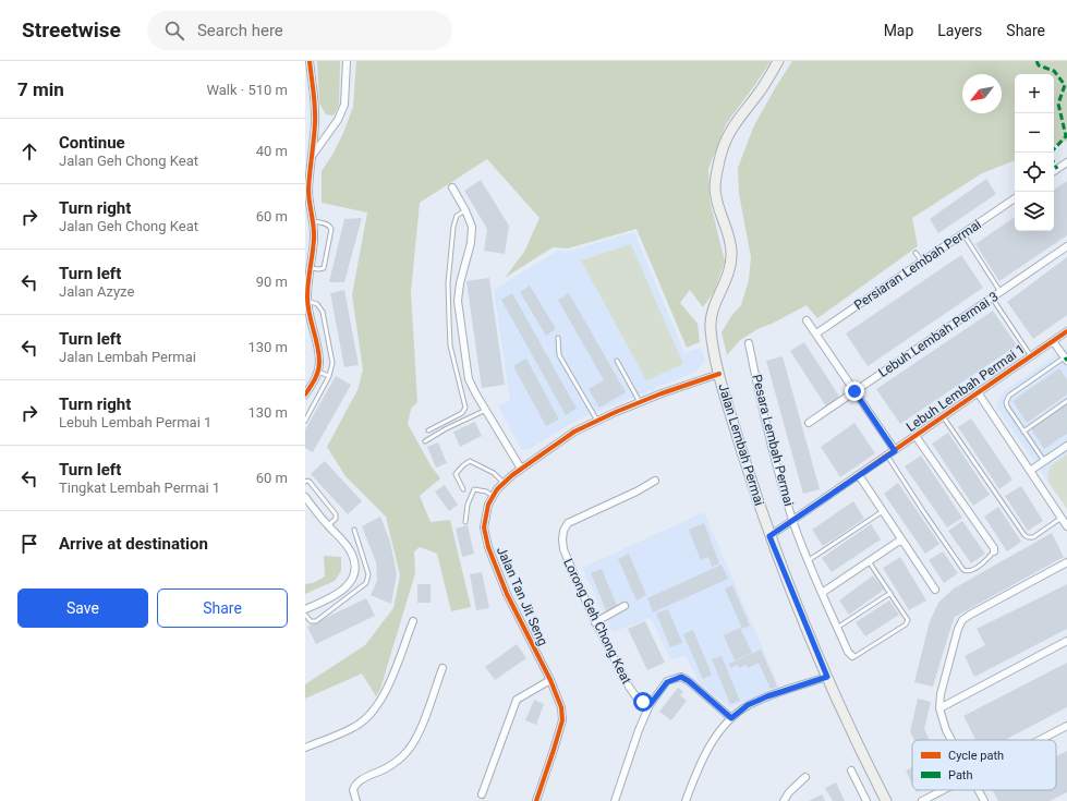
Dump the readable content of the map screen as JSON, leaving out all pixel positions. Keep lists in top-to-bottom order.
{
  "streets": {
    "main road": ["Jalan Lembah Permai"],
    "street": [
      "Persiaran Lembah Permai",
      "Lebuh Lembah Permai 3",
      "Lebuh Lembah Permai 1",
      "Pesara Lembah Permai",
      "Jalan Tan Jit Seng",
      "Lorong Geh Chong Keat"
    ]
  },
  "crossings": [
    ["Lebuh Lembah Permai 1", "Pesara Lembah Permai"],
    ["Lebuh Lembah Permai 1", "Jalan Lembah Permai"],
    ["Jalan Lembah Permai", "Jalan Tan Jit Seng"]
  ],
  "legend": ["Cycle path", "Path"],
  "north": "bottom left",
  "page": {
    "header": "Streetwise",
    "search": "Search here",
    "nav": ["Map", "Layers", "Share"],
    "heading": ["7 min", "Walk · 510 m"],
    "map_buttons": ["+", "−"],
    "list": [
      ["Continue", "Jalan Geh Chong Keat", "40 m"],
      ["Turn right", "Jalan Geh Chong Keat", "60 m"],
      ["Turn left", "Jalan Azyze", "90 m"],
      ["Turn left", "Jalan Lembah Permai", "130 m"],
      ["Turn right", "Lebuh Lembah Permai 1", "130 m"],
      ["Turn left", "Tingkat Lembah Permai 1", "60 m"],
      "Arrive at destination"
    ],
    "buttons": ["Save", "Share"]
  }
}
